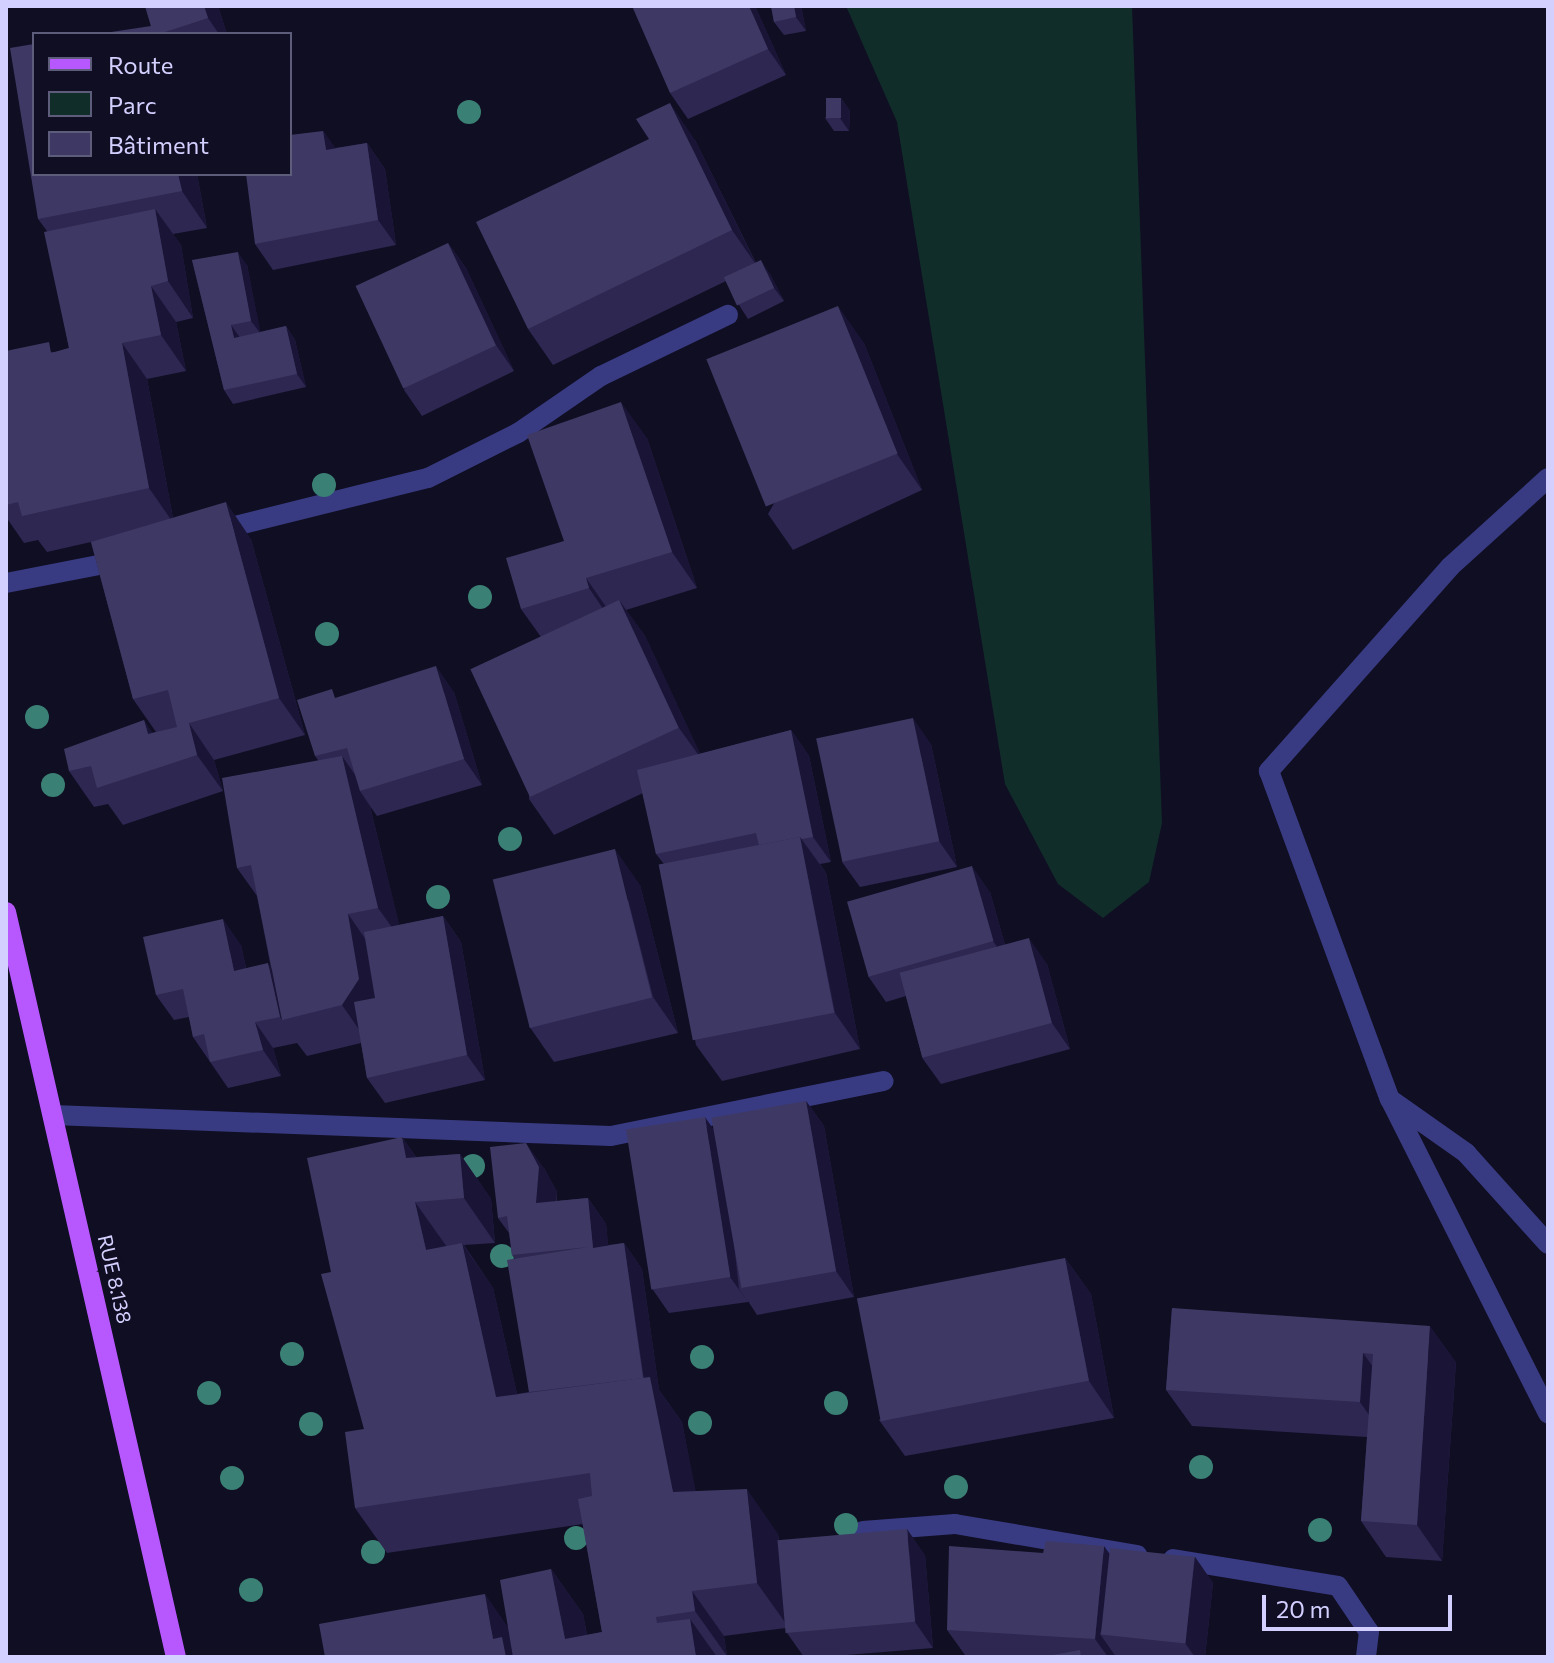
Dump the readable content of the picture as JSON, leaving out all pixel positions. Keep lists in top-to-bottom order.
{
  "streets": {
    "main road": ["RUE 8.138"]
  },
  "legend": ["Route", "Parc", "Bâtiment"],
  "scale_bar": "20 m"
}
